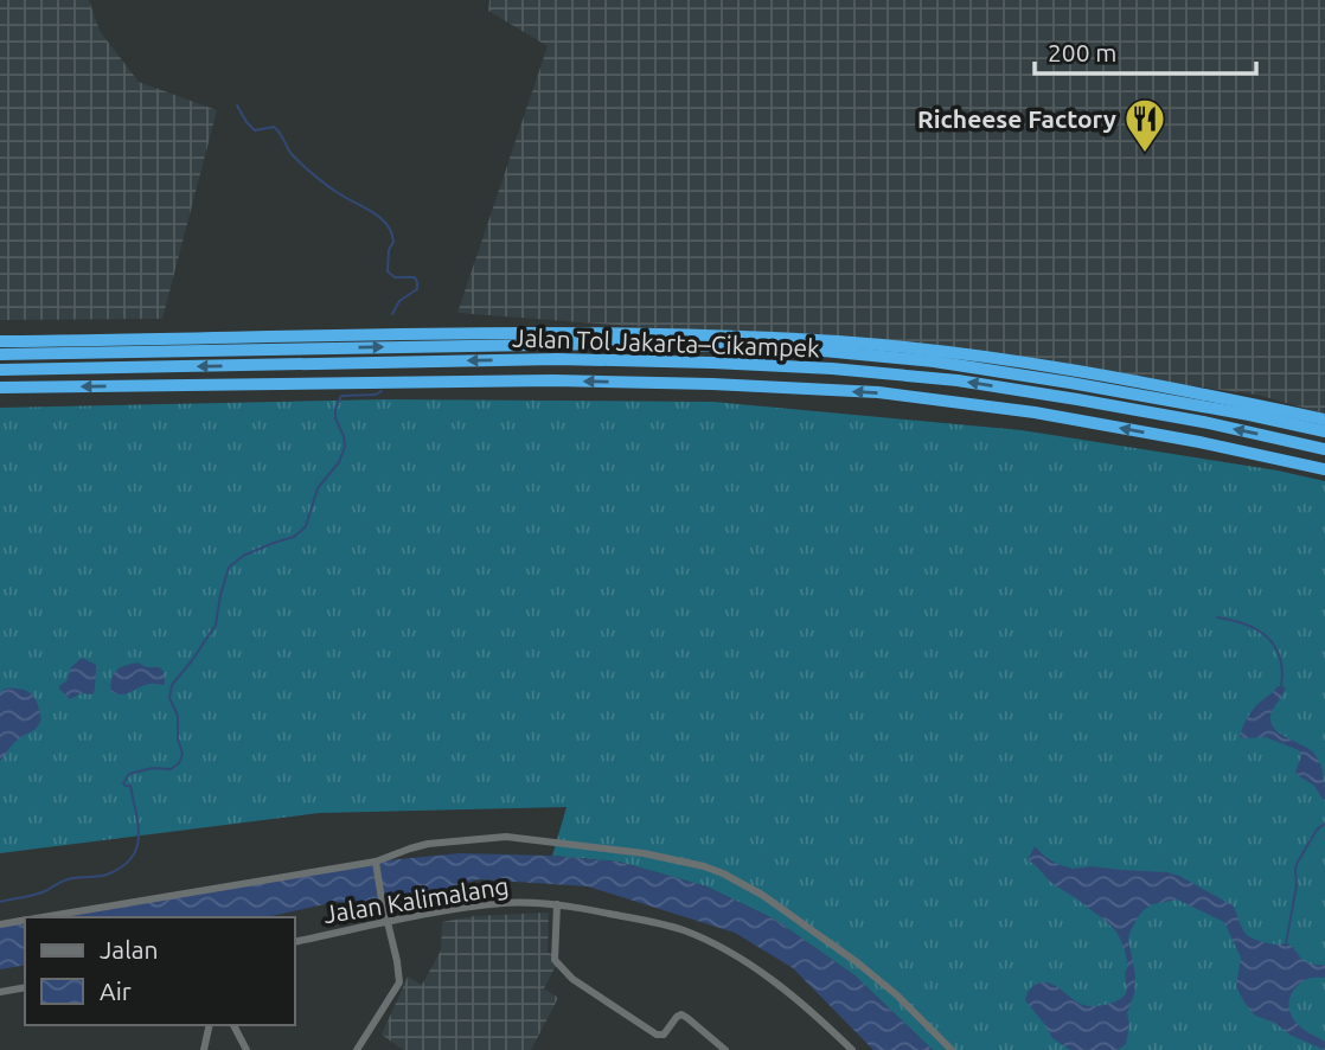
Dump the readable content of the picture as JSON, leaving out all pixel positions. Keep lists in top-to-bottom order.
{
  "streets": {
    "highway": ["Jalan Tol Jakarta–Cikampek"],
    "street": ["Jalan Kalimalang"]
  },
  "places": {
    "restaurant": ["Richeese Factory"]
  },
  "legend": ["Jalan", "Air"],
  "scale_bar": "200 m"
}
